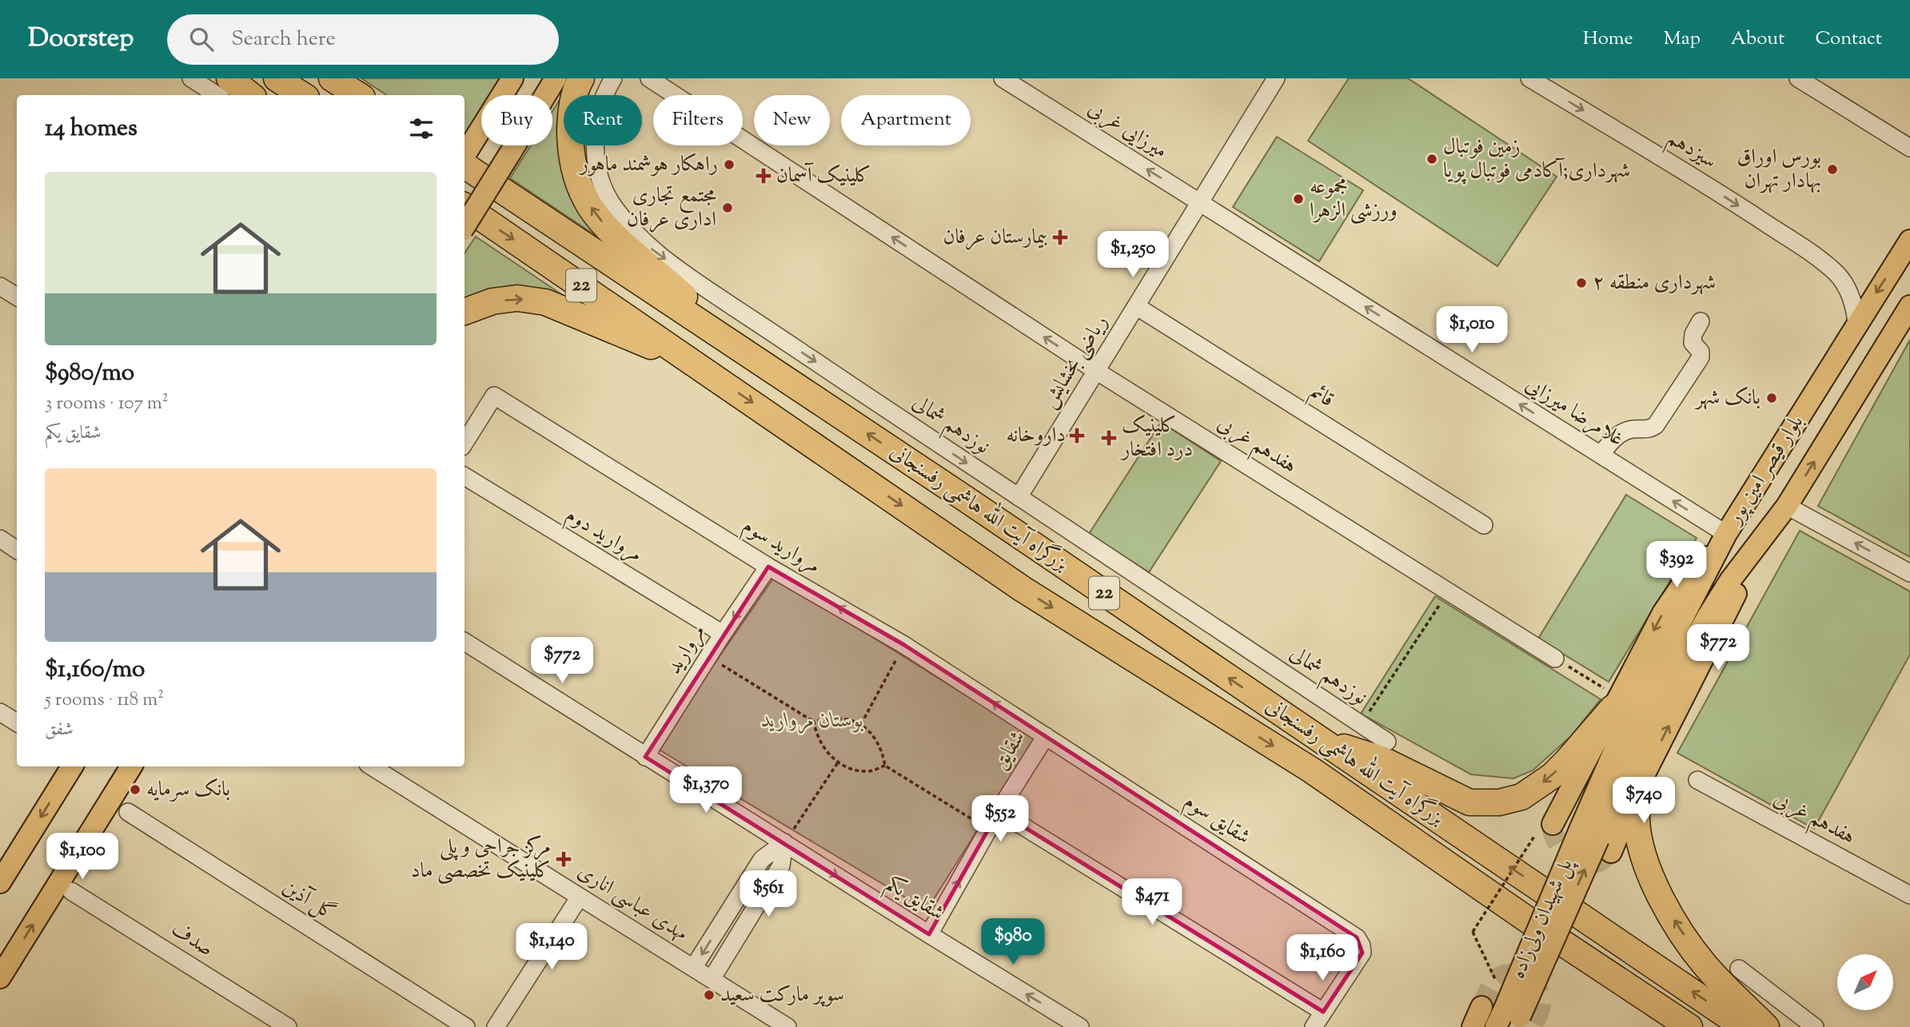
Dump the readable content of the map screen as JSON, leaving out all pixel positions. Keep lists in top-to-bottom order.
{
  "streets": {
    "highway": ["22", "بزرگراه آیت الله هاشمی رفسنجانی"],
    "main road": ["بلوار قیصر امین پور", "پل شهیدان ولی‌زاده"],
    "street": [
      "میرزایی غربی",
      "سیزدهم",
      "ریاضی بخشایش",
      "قائم",
      "غلامرضا میرزایی",
      "نوزدهم شمالی",
      "هفدهم غربی",
      "مروارید دوم",
      "مروارید سوم",
      "مروارید",
      "شقایق",
      "شقایق سوم",
      "شقایق یکم",
      "گل آذین",
      "مهدی عباسی اناری",
      "صدف"
    ]
  },
  "crossings": [
    ["میرزایی غربی", "ریاضی بخشایش"],
    ["میرزایی غربی", "غلامرضا میرزایی"],
    ["سیزدهم", "بلوار قیصر امین پور"],
    ["ریاضی بخشایش", "قائم"],
    ["ریاضی بخشایش", "غلامرضا میرزایی"],
    ["ریاضی بخشایش", "نوزدهم شمالی"],
    ["ریاضی بخشایش", "هفدهم غربی"],
    ["غلامرضا میرزایی", "بلوار قیصر امین پور"],
    ["بلوار قیصر امین پور", "پل شهیدان ولی‌زاده"],
    ["مروارید دوم", "مروارید"],
    ["مروارید سوم", "مروارید"],
    ["مروارید سوم", "شقایق"],
    ["مروارید سوم", "شقایق سوم"],
    ["مروارید", "شقایق یکم"],
    ["شقایق", "شقایق سوم"],
    ["شقایق", "شقایق یکم"]
  ],
  "one_way": [
    "میرزایی غربی",
    "غلامرضا میرزایی",
    "نوزدهم شمالی",
    "هفدهم غربی",
    "مروارید سوم",
    "مروارید",
    "شقایق"
  ],
  "parks": ["بوستان مروارید"],
  "places": {
    "other": [
      "زمین فوتبال شهرداری;آکادمی فوتبال پویا",
      "راهکار هوشمند ماهور",
      "بورس اوراق بهادار تهران",
      "مجموعه ورزشی الزهرا",
      "مجتمع تجاری اداری عرفان",
      "شهرداری منطقه ۲",
      "بانک شهر",
      "بانک سرمایه",
      "سوپر مارکت سعید"
    ],
    "health": [
      "کلینیک آسمان",
      "بیمارستان عرفان",
      "داروخانه",
      "کلینیک درد افتخار",
      "مرکز جراحی و پلی کلینیک تخصصی ماد"
    ]
  },
  "north": "top right",
  "page": {
    "header": "Doorstep",
    "search": "Search here",
    "nav": [
      "Home",
      "Map",
      "About",
      "Contact"
    ],
    "chip": [
      "Buy",
      "Rent",
      "Filters",
      "New",
      "Apartment"
    ],
    "heading": "14 homes",
    "list": [
      {
        "name": "$980/mo",
        "note": "3 rooms · 107 m² · شقایق یکم"
      },
      {
        "name": "$1,160/mo",
        "note": "5 rooms · 118 m² · شفق"
      }
    ],
    "price": [
      "$1,250",
      "$1,010",
      "$392",
      "$772",
      "$772",
      "$1,370",
      "$740",
      "$552",
      "$1,100",
      "$561",
      "$471",
      "$980",
      "$1,140",
      "$1,160"
    ]
  }
}
